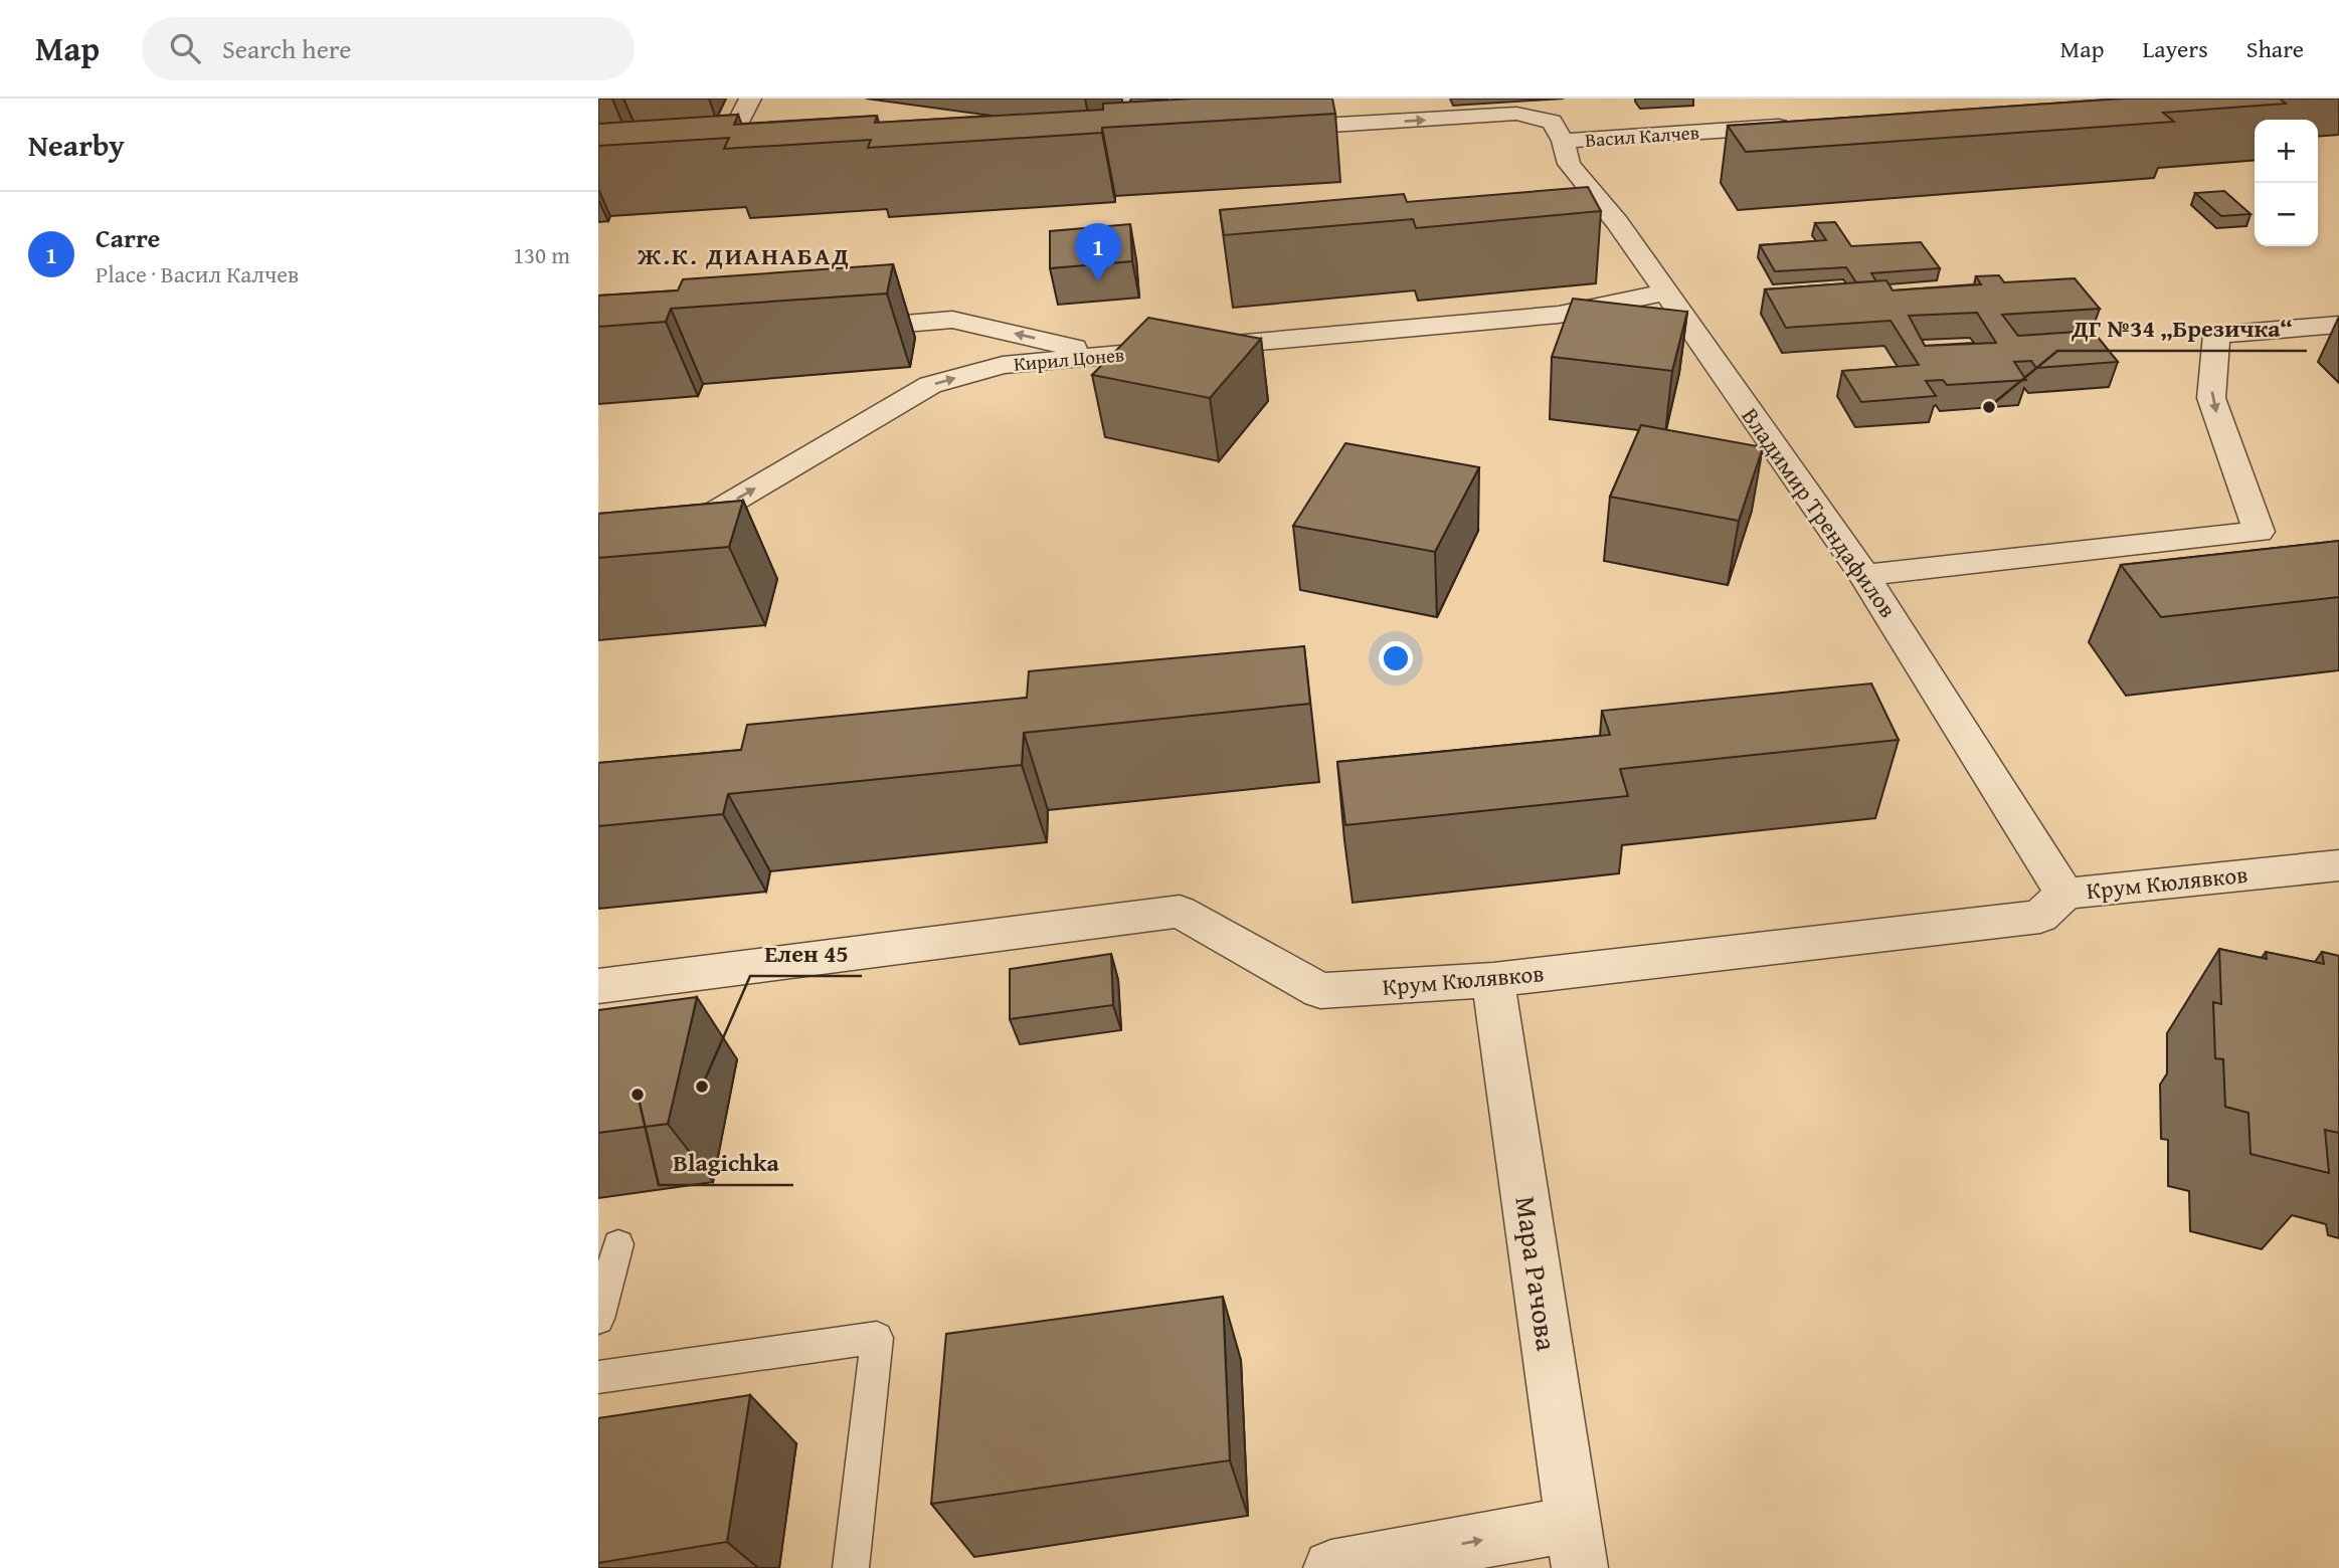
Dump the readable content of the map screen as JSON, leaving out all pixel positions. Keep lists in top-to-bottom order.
{
  "streets": {
    "street": [
      "Васил Калчев",
      "Кирил Цонев",
      "Владимир Трендафилов",
      "Крум Кюлявков",
      "Мара Рачова"
    ]
  },
  "crossings": [
    ["Васил Калчев", "Владимир Трендафилов"],
    ["Кирил Цонев", "Владимир Трендафилов"],
    ["Владимир Трендафилов", "Крум Кюлявков"],
    ["Крум Кюлявков", "Мара Рачова"]
  ],
  "one_way": ["Васил Калчев", "Кирил Цонев"],
  "districts": ["Ж.К. ДИАНАБАД"],
  "places": ["ДГ №34 „Брезичка“", "Елен 45", "Blagichka"],
  "page": {
    "header": "Map",
    "search": "Search here",
    "nav": ["Map", "Layers", "Share"],
    "heading": "Nearby",
    "map_buttons": ["+", "−"],
    "list": [
      {
        "mark": "1",
        "name": "Carre",
        "note": "Place · Васил Калчев",
        "value": "130 m"
      }
    ],
    "pins": "1"
  }
}
